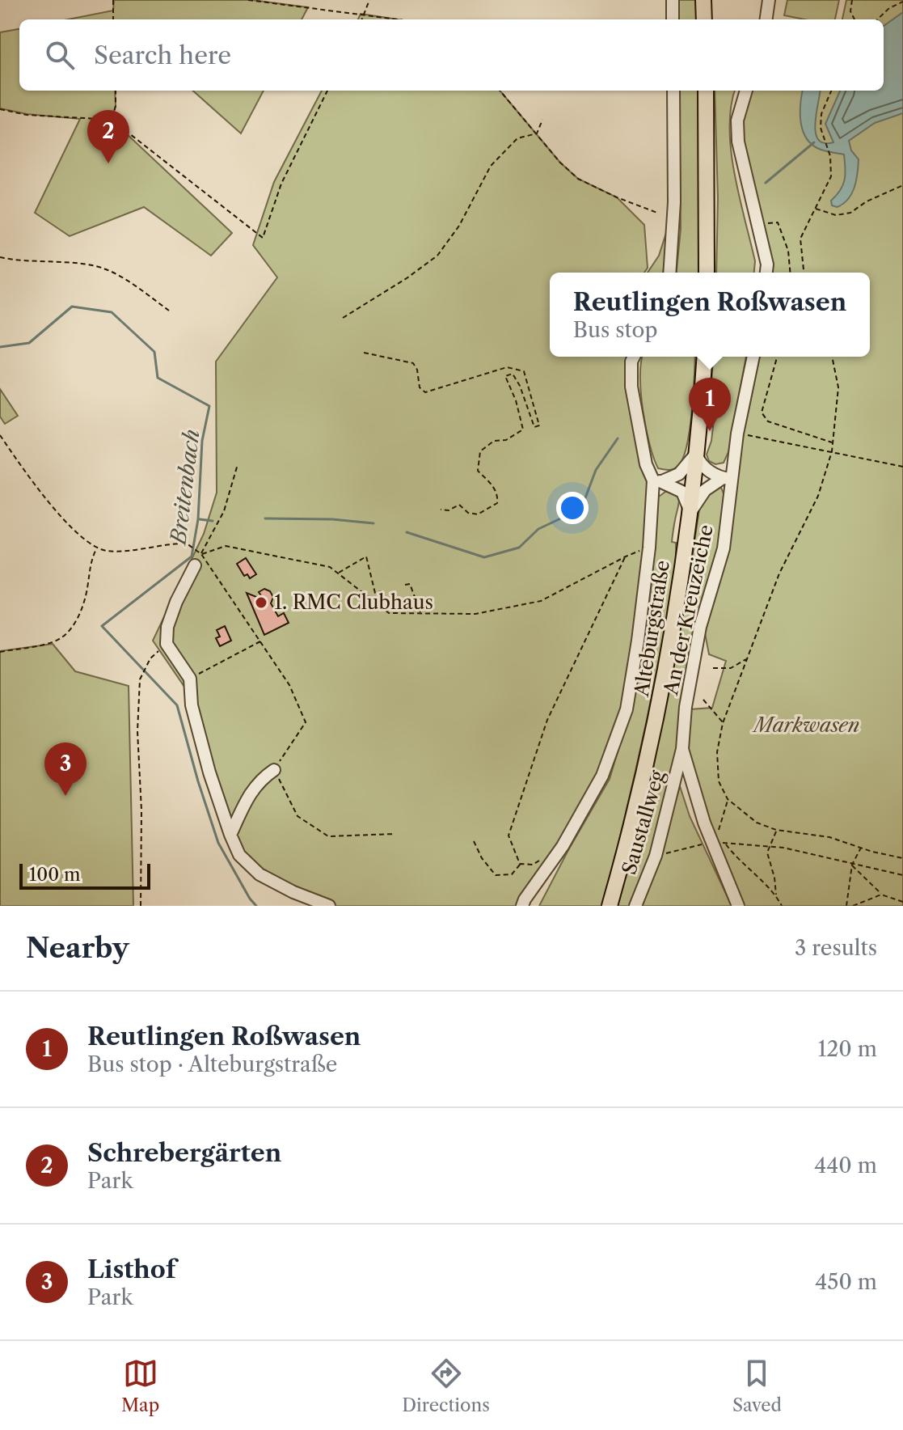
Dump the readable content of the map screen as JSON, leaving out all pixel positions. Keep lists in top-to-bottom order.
{
  "streets": {
    "main road": ["Alteburgstraße"],
    "street": ["An der Kreuzeiche", "Saustallweg"]
  },
  "crossings": [
    ["An der Kreuzeiche", "Saustallweg"]
  ],
  "water": ["Breitenbach"],
  "parks": ["Markwasen"],
  "places": ["1. RMC Clubhaus"],
  "scale_bar": "100 m",
  "page": {
    "search": "Search here",
    "pins": ["2", "1", "3"],
    "popup": ["Reutlingen Roßwasen", "Bus stop"],
    "scale": "100 m",
    "heading": ["Nearby", "3 results"],
    "list": [
      {
        "mark": "1",
        "name": "Reutlingen Roßwasen",
        "note": "Bus stop · Alteburgstraße",
        "value": "120 m"
      },
      {
        "mark": "2",
        "name": "Schrebergärten",
        "note": "Park",
        "value": "440 m"
      },
      {
        "mark": "3",
        "name": "Listhof",
        "note": "Park",
        "value": "450 m"
      }
    ],
    "nav": ["Map", "Directions", "Saved"]
  }
}
